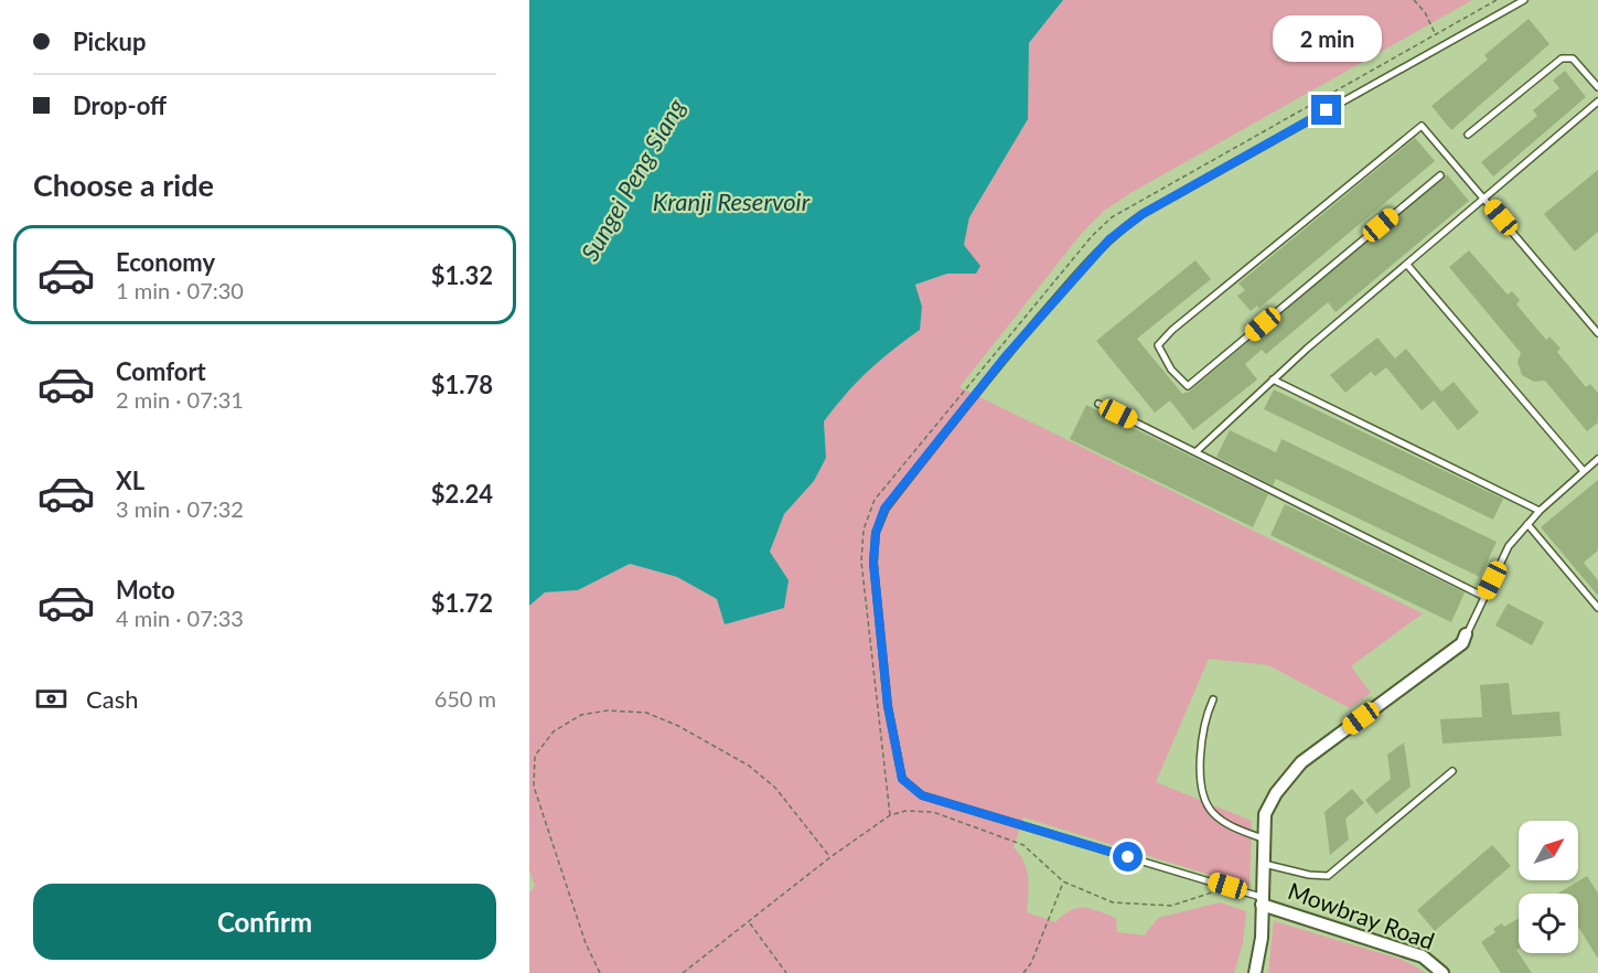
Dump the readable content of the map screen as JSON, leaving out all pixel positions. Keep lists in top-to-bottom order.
{
  "streets": {
    "street": ["Mowbray Road"]
  },
  "water": ["Sungei Peng Siang", "Kranji Reservoir"],
  "north": "top right",
  "page": {
    "banner": ["Pickup", "Drop-off"],
    "bubble": "2 min",
    "heading": "Choose a ride",
    "list": [
      {
        "name": "Economy",
        "note": "1 min · 07:30",
        "value": "$1.32"
      },
      {
        "name": "Comfort",
        "note": "2 min · 07:31",
        "value": "$1.78"
      },
      {
        "name": "XL",
        "note": "3 min · 07:32",
        "value": "$2.24"
      },
      {
        "name": "Moto",
        "note": "4 min · 07:33",
        "value": "$1.72"
      }
    ],
    "pay": ["Cash", "650 m"],
    "buttons": "Confirm"
  }
}
